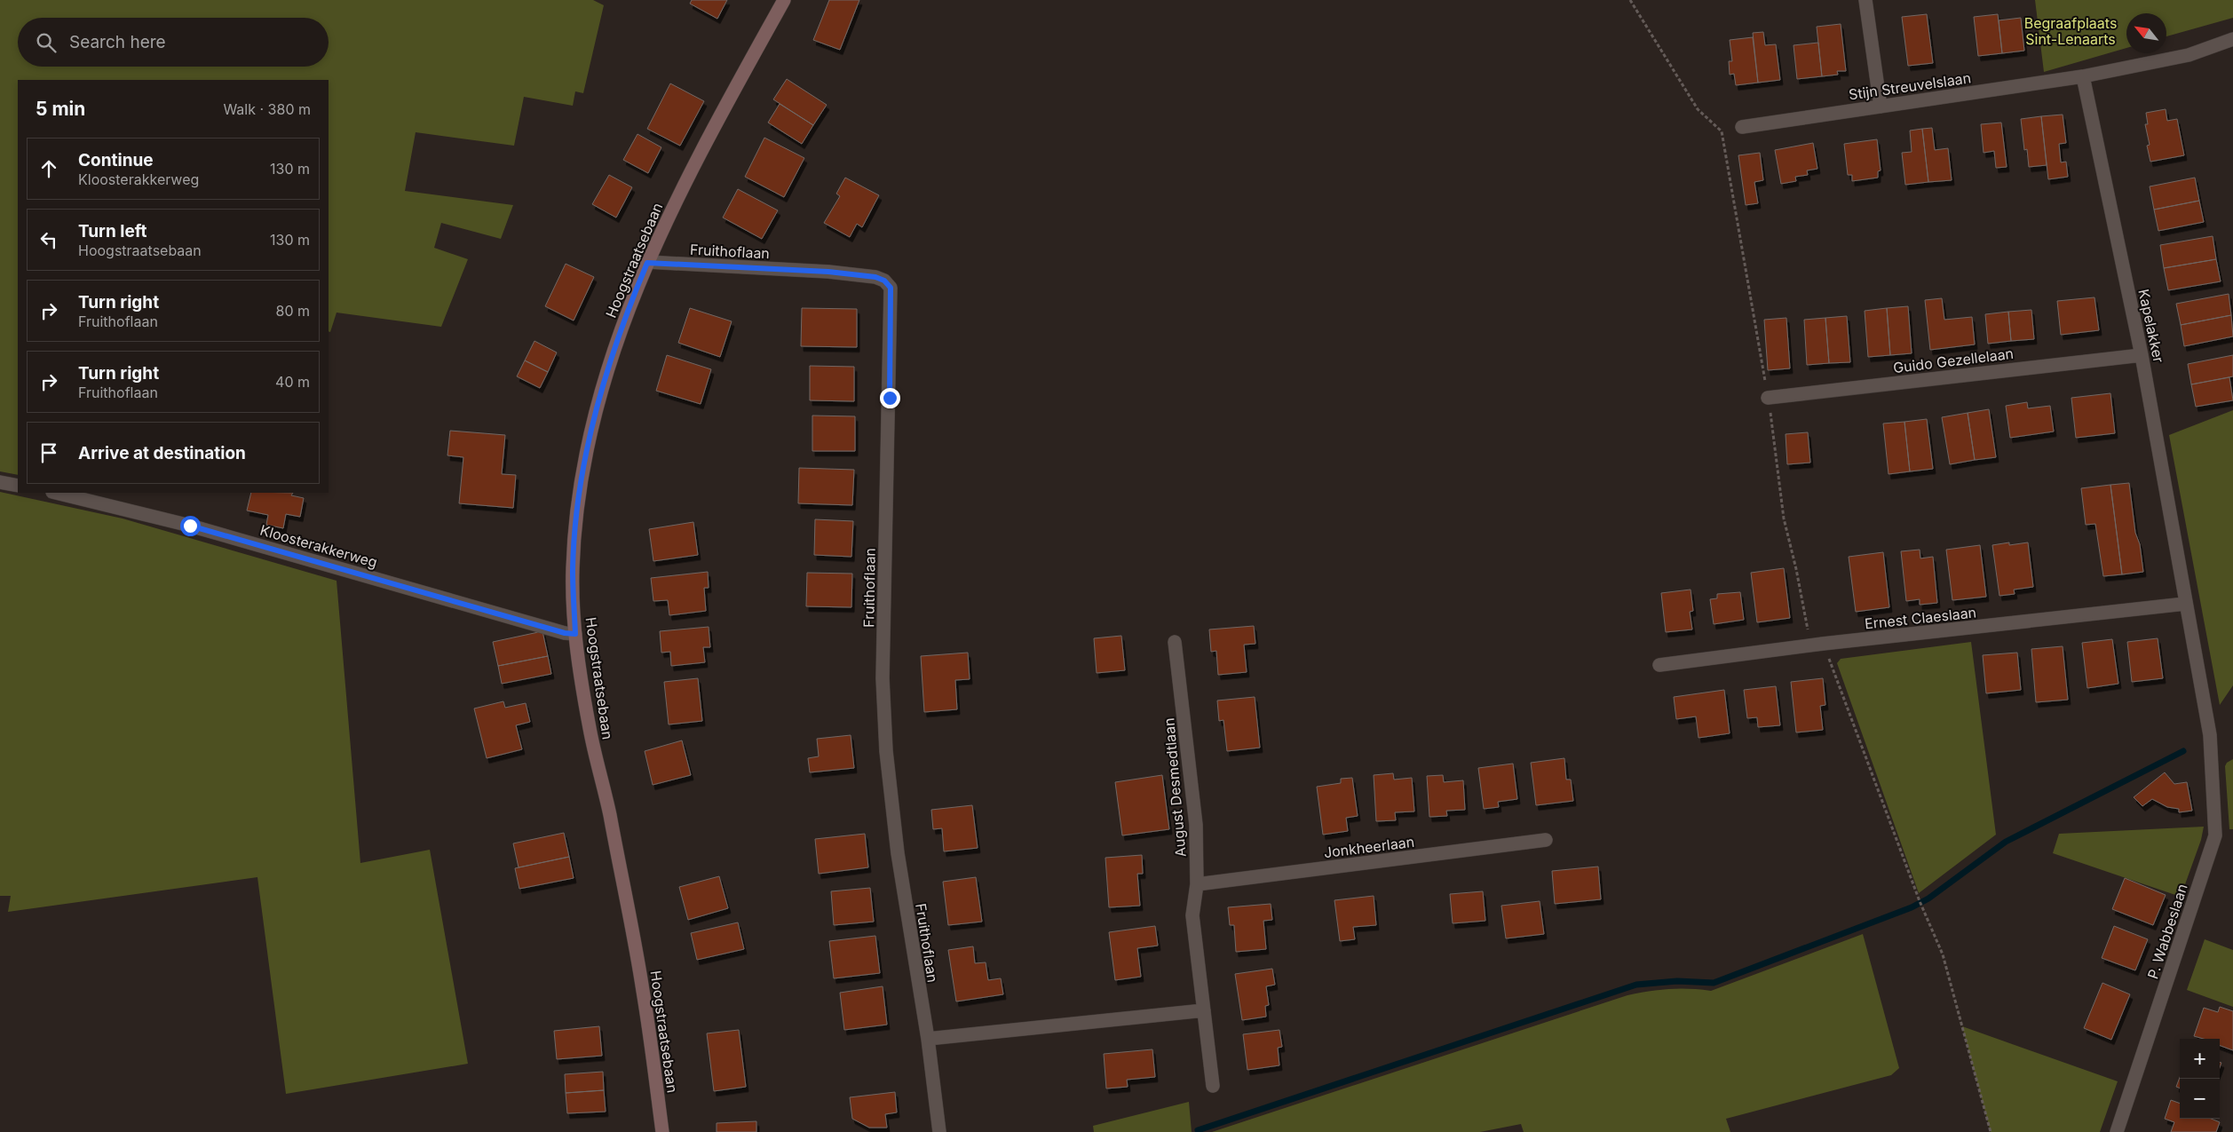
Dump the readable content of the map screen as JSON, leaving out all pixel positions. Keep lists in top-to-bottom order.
{
  "streets": {
    "main road": ["Hoogstraatsebaan"],
    "street": [
      "Stijn Streuvelslaan",
      "Fruithoflaan",
      "Kapelakker",
      "Guido Gezellelaan",
      "Kloosterakkerweg",
      "Ernest Claeslaan",
      "August Desmedtlaan",
      "Jonkheerlaan",
      "P. Wabbeslaan"
    ]
  },
  "crossings": [
    ["Stijn Streuvelslaan", "Kapelakker"],
    ["Fruithoflaan", "Hoogstraatsebaan"],
    ["Hoogstraatsebaan", "Kloosterakkerweg"],
    ["Kapelakker", "Guido Gezellelaan"],
    ["Kapelakker", "Ernest Claeslaan"],
    ["Kapelakker", "P. Wabbeslaan"],
    ["August Desmedtlaan", "Jonkheerlaan"]
  ],
  "parks": ["Begraafplaats Sint-Lenaarts"],
  "north": "top left",
  "page": {
    "search": "Search here",
    "heading": ["5 min", "Walk · 380 m"],
    "list": [
      ["Continue", "Kloosterakkerweg", "130 m"],
      ["Turn left", "Hoogstraatsebaan", "130 m"],
      ["Turn right", "Fruithoflaan", "80 m"],
      ["Turn right", "Fruithoflaan", "40 m"],
      "Arrive at destination"
    ],
    "map_buttons": ["+", "−"]
  }
}
